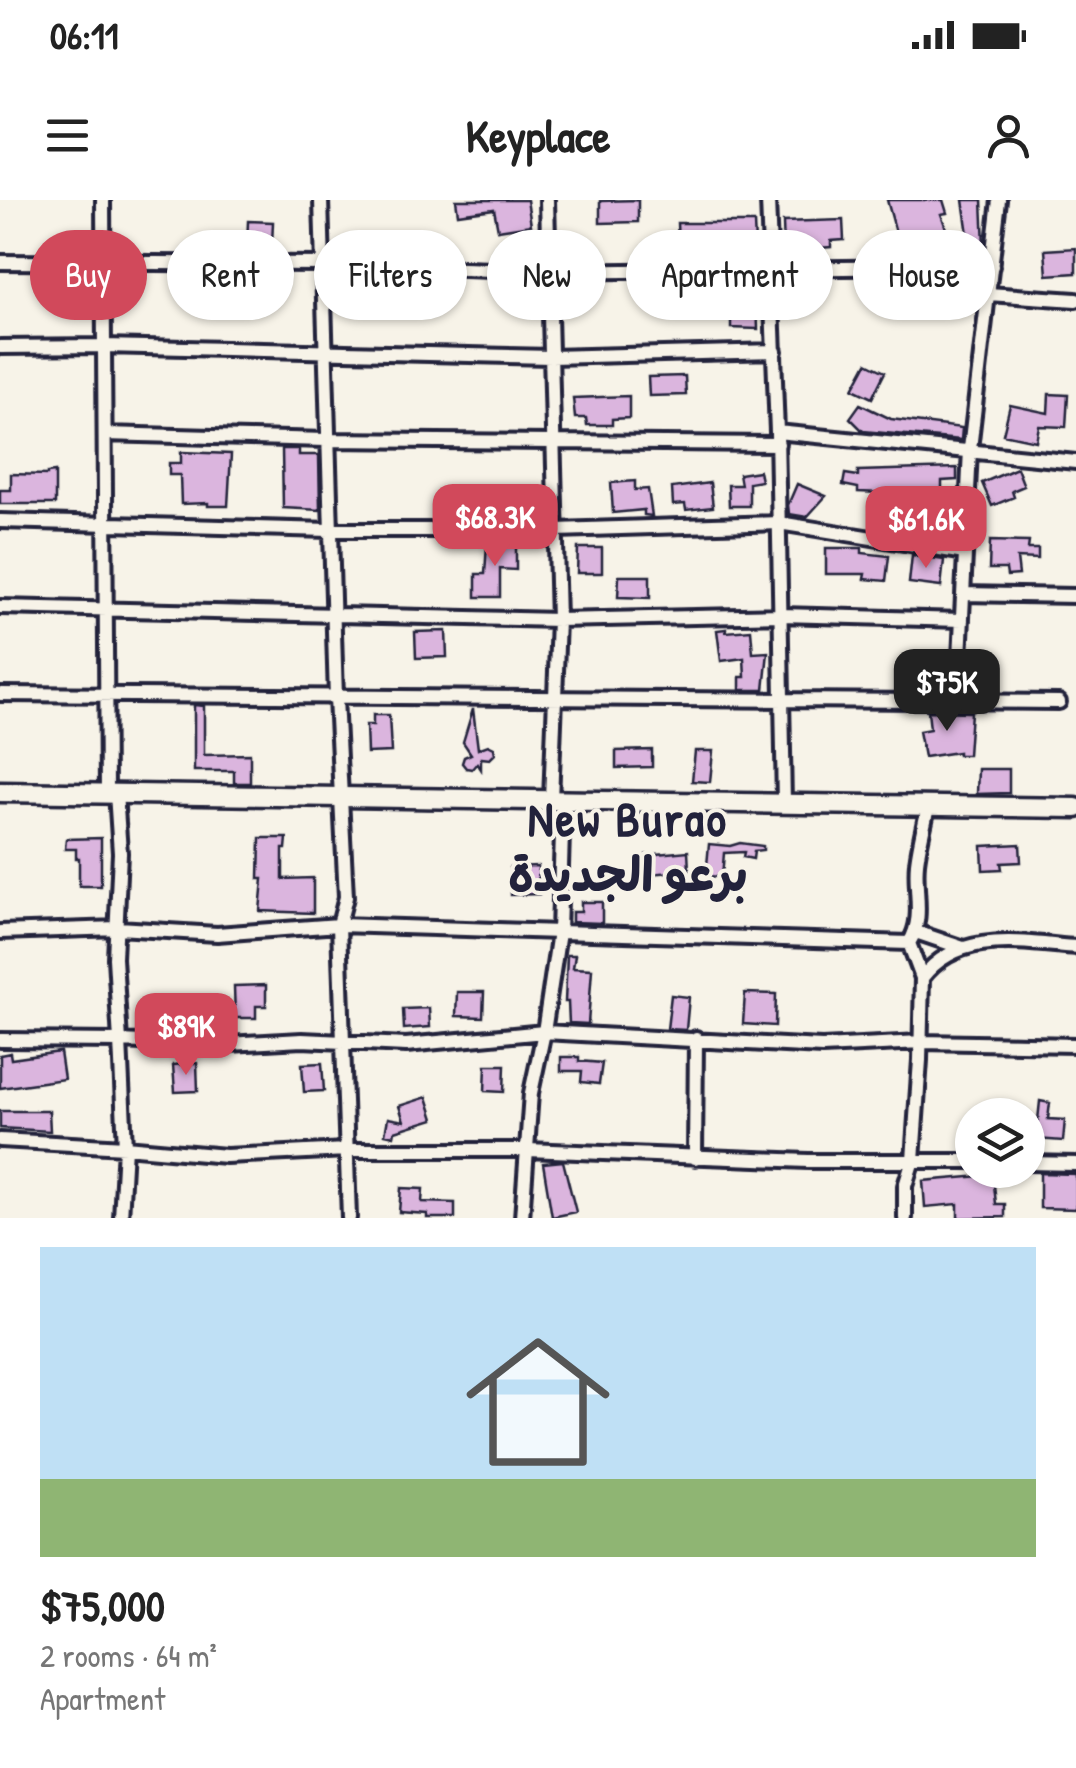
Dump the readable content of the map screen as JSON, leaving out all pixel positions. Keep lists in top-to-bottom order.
{
  "districts": ["New Burao برعو الجديدة"],
  "page": {
    "status": "06:11",
    "header": "Keyplace",
    "chip": [
      "Buy",
      "Rent",
      "Filters",
      "New",
      "Apartment",
      "House"
    ],
    "price": [
      "$68.3K",
      "$61.6K",
      "$75K",
      "$89K"
    ],
    "list": [
      {
        "name": "$75,000",
        "note": "2 rooms · 64 m² · Apartment"
      }
    ]
  }
}
